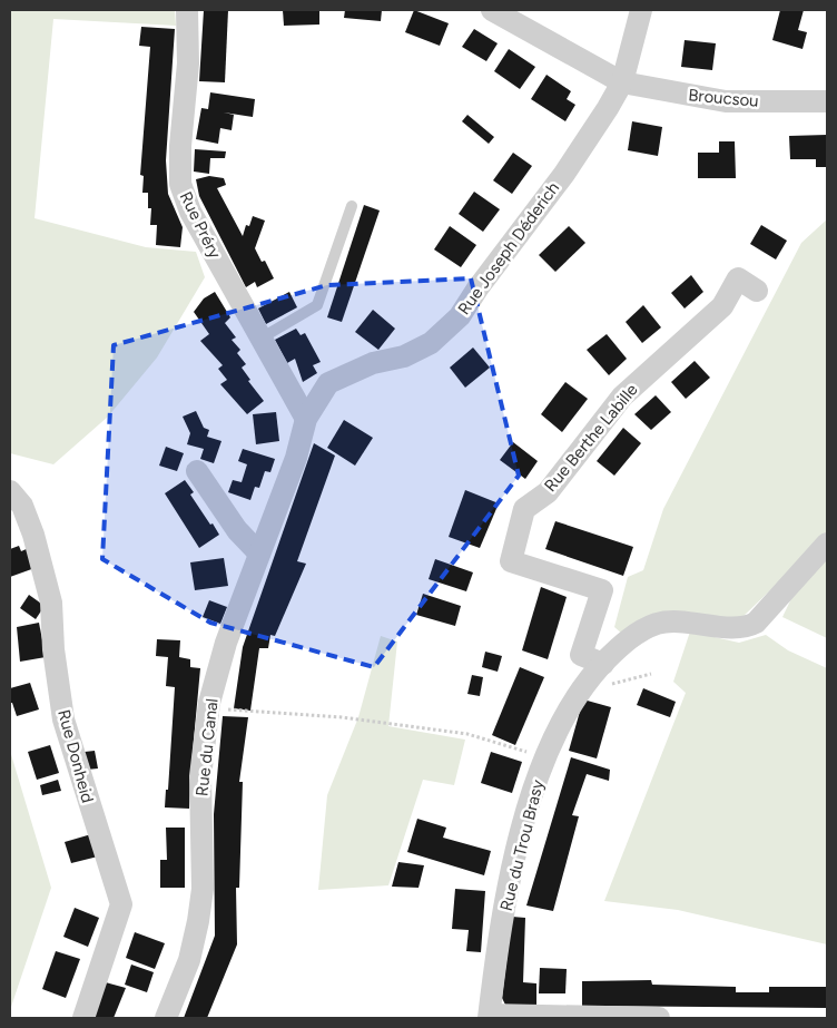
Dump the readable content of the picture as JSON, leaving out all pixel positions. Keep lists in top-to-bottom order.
{
  "streets": {
    "street": [
      "Broucsou",
      "Rue Préry",
      "Rue Joseph Déderich",
      "Rue Berthe Labille",
      "Rue du Canal",
      "Rue Donheid",
      "Rue du Trou Brasy"
    ]
  },
  "crossings": [
    ["Broucsou", "Rue Joseph Déderich"],
    ["Rue Préry", "Rue Joseph Déderich"],
    ["Rue Préry", "Rue du Canal"],
    ["Rue Joseph Déderich", "Rue du Canal"],
    ["Rue Berthe Labille", "Rue du Trou Brasy"]
  ]
}
